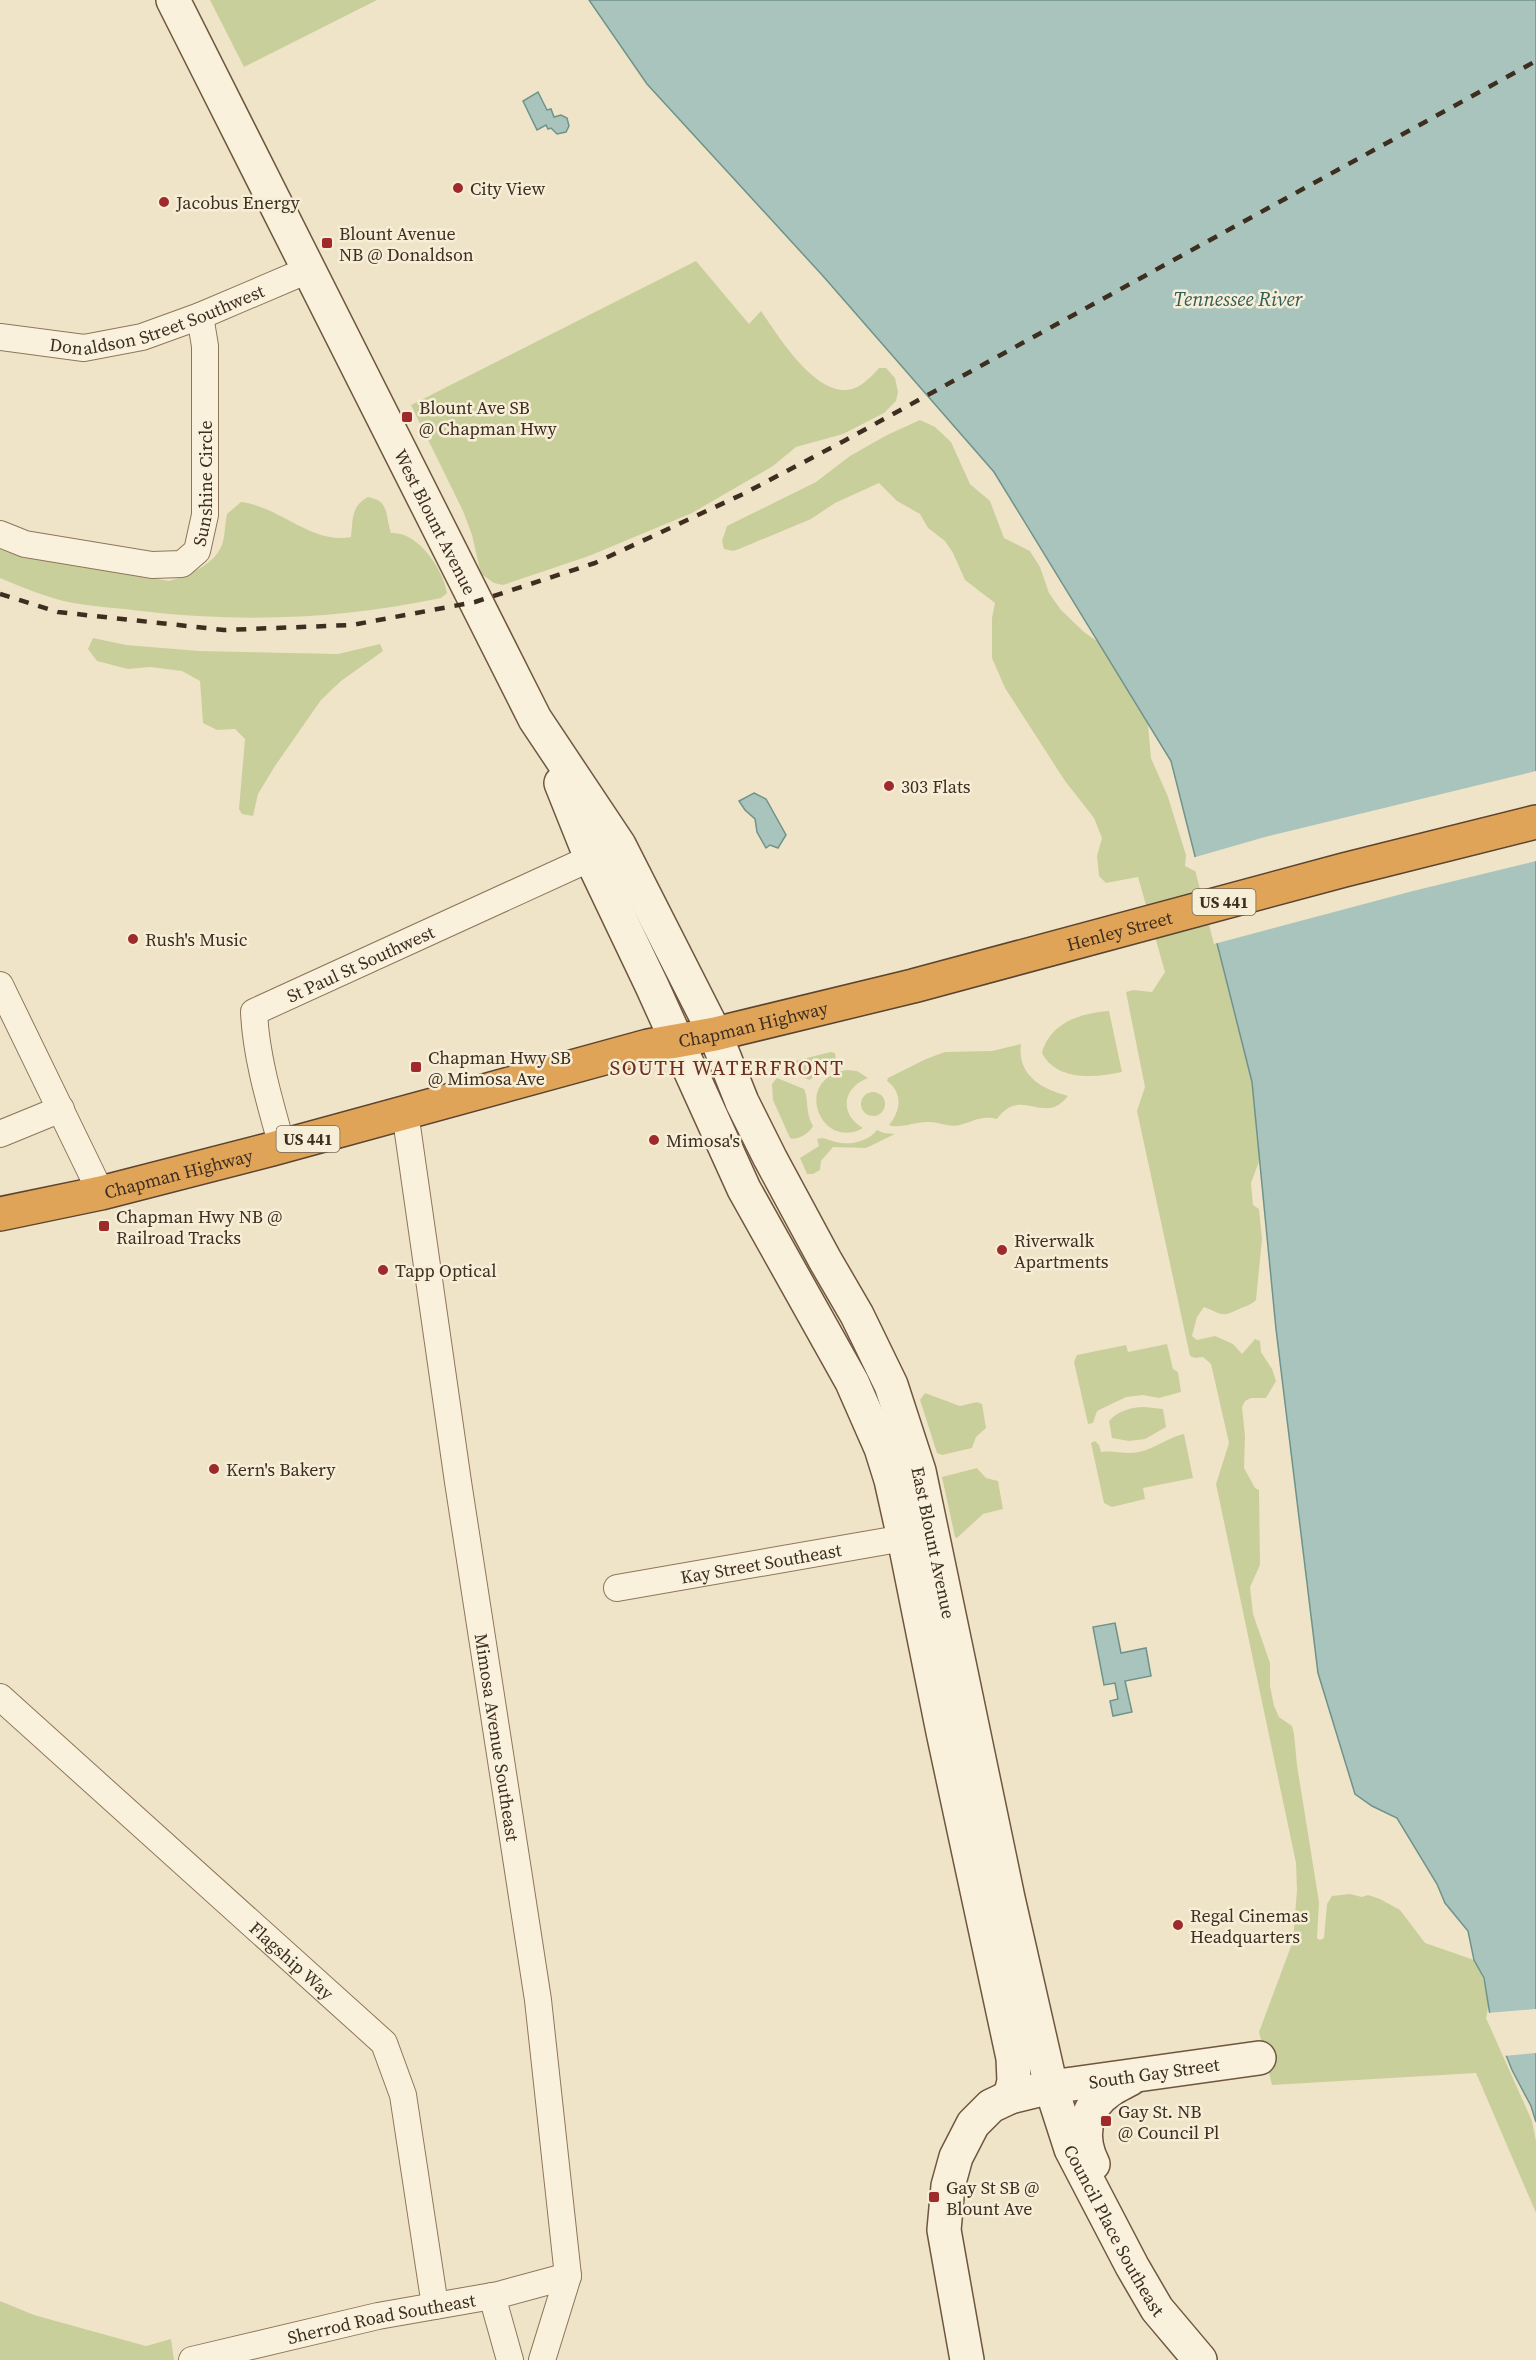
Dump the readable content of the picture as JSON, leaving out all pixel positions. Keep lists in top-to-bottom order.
{
  "streets": {
    "highway": ["US 441", "Henley Street", "Chapman Highway"],
    "main road": [
      "West Blount Avenue",
      "East Blount Avenue",
      "South Gay Street",
      "Council Place Southeast"
    ],
    "street": [
      "Donaldson Street Southwest",
      "Sunshine Circle",
      "St Paul St Southwest",
      "Kay Street Southeast",
      "Mimosa Avenue Southeast",
      "Flagship Way",
      "Sherrod Road Southeast"
    ]
  },
  "crossings": [
    ["Donaldson Street Southwest", "Sunshine Circle"],
    ["Donaldson Street Southwest", "West Blount Avenue"],
    ["West Blount Avenue", "St Paul St Southwest"],
    ["West Blount Avenue", "Chapman Highway"],
    ["West Blount Avenue", "East Blount Avenue"],
    ["Henley Street", "Chapman Highway"],
    ["St Paul St Southwest", "Chapman Highway"],
    ["Chapman Highway", "East Blount Avenue"],
    ["Chapman Highway", "Mimosa Avenue Southeast"],
    ["East Blount Avenue", "Kay Street Southeast"],
    ["East Blount Avenue", "South Gay Street"],
    ["East Blount Avenue", "Council Place Southeast"],
    ["Mimosa Avenue Southeast", "Sherrod Road Southeast"],
    ["Flagship Way", "Sherrod Road Southeast"],
    ["South Gay Street", "Council Place Southeast"]
  ],
  "districts": ["SOUTH WATERFRONT"],
  "water": ["Tennessee River"],
  "places": {
    "other": [
      "City View",
      "Jacobus Energy",
      "303 Flats",
      "Rush's Music",
      "Mimosa's",
      "Riverwalk Apartments",
      "Tapp Optical",
      "Kern's Bakery",
      "Regal Cinemas Headquarters"
    ],
    "transit": [
      "Blount Avenue NB @ Donaldson",
      "Blount Ave SB @ Chapman Hwy",
      "Chapman Hwy SB @ Mimosa Ave",
      "Chapman Hwy NB @ Railroad Tracks",
      "Gay St. NB @ Council Pl",
      "Gay St SB @ Blount Ave"
    ]
  }
}
